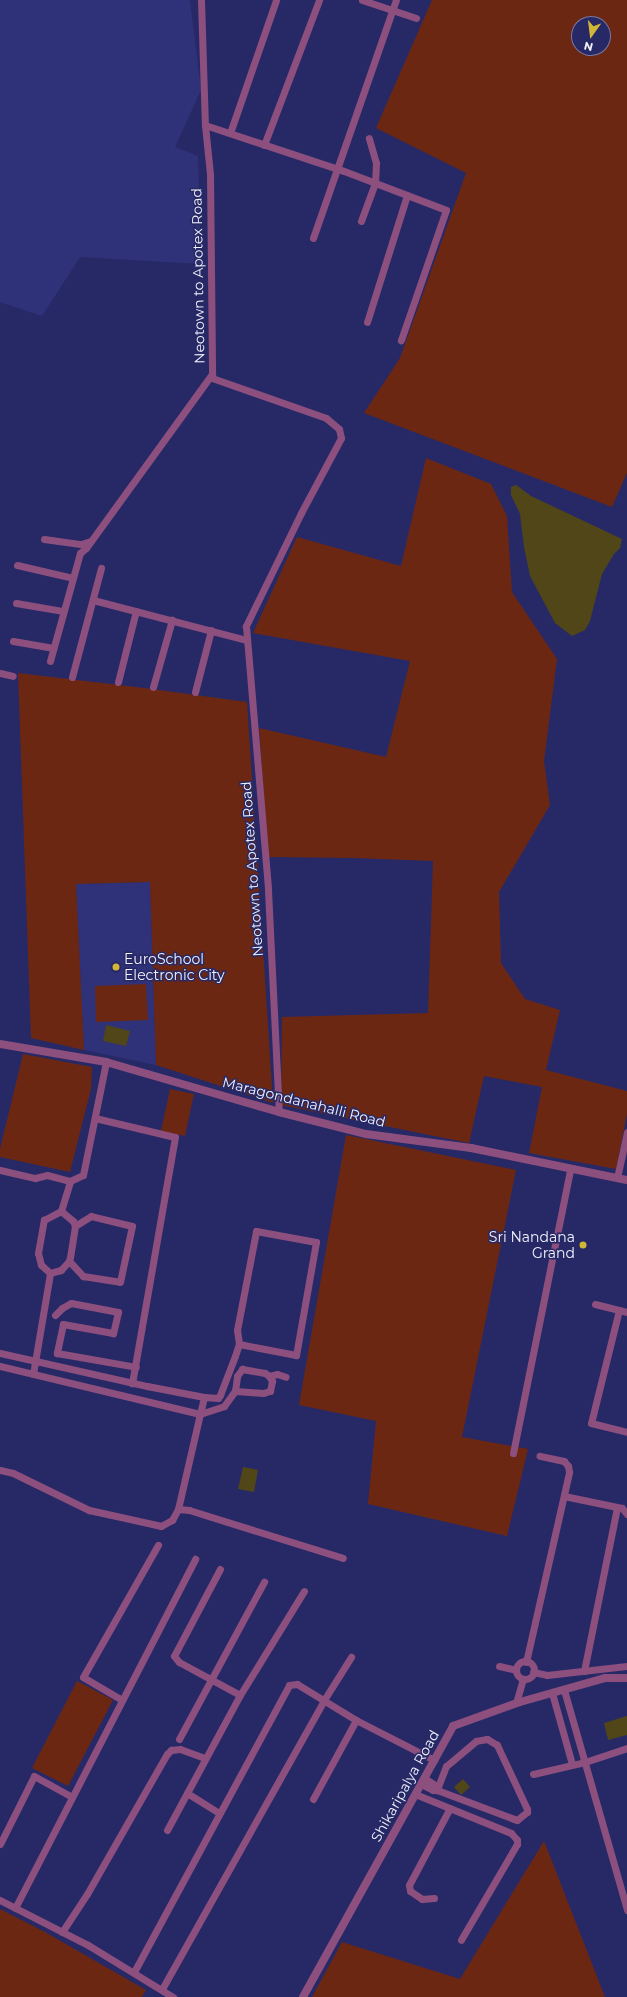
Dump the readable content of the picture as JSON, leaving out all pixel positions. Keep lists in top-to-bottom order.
{
  "streets": {
    "street": ["Neotown to Apotex Road", "Maragondanahalli Road", "Shikaripalya Road"]
  },
  "crossings": [
    ["Neotown to Apotex Road", "Maragondanahalli Road"]
  ],
  "places": ["EuroSchool Electronic City", "Sri Nandana Grand"],
  "north": "bottom"
}
